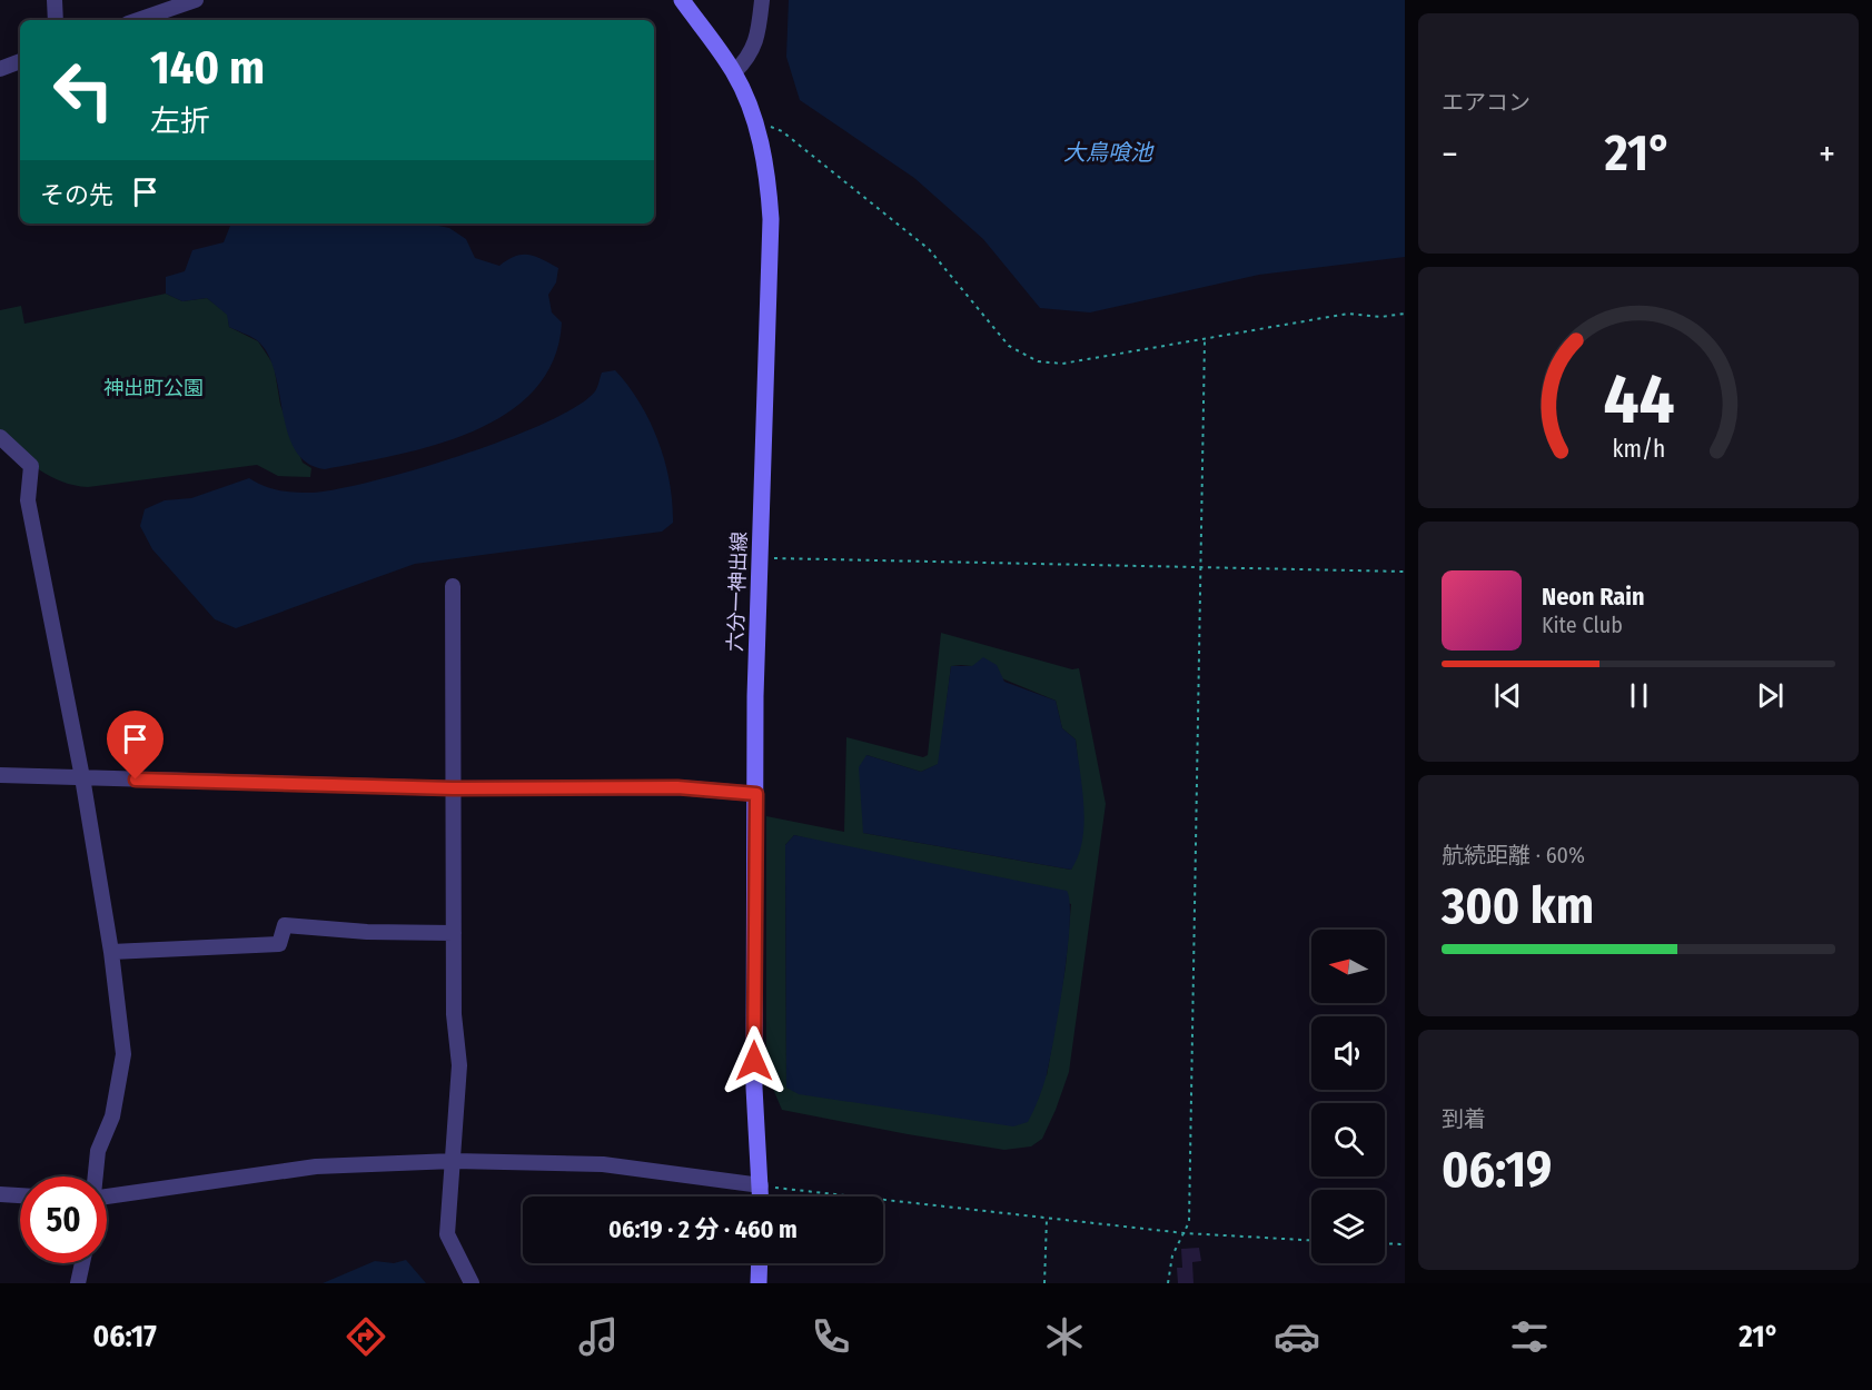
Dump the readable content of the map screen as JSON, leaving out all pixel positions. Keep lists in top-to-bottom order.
{
  "streets": {
    "main road": ["六分一神出線"]
  },
  "water": ["大鳥喰池"],
  "parks": ["神出町公園"],
  "north": "left",
  "page": {
    "tile": [
      "エアコン",
      ["航続距離 · 60%", "300 km"],
      ["到着", "06:19"]
    ],
    "turn": ["140 m", "左折"],
    "heat": ["−", "21°", "+"],
    "then": "その先",
    "song": ["Neon Rain", "Kite Club"],
    "limit": "50",
    "trip": "06:19 · 2 分 · 460 m",
    "tabs": ["06:17", "21°"],
    "gauge": ["44", "km/h"]
  }
}
